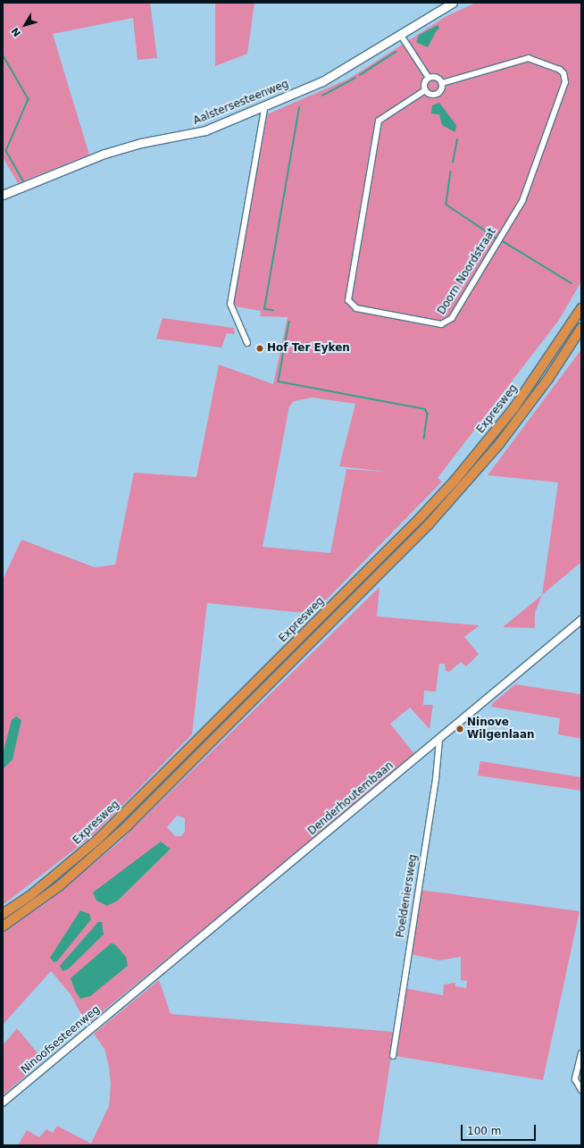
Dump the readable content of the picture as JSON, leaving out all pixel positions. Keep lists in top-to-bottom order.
{
  "streets": {
    "highway": ["Expresweg"],
    "main road": ["Aalstersesteenweg"],
    "street": [
      "Doorn Noordstraat",
      "Denderhoutembaan",
      "Poeldeniersweg",
      "Ninoofsesteenweg"
    ]
  },
  "crossings": [
    ["Denderhoutembaan", "Poeldeniersweg"],
    ["Denderhoutembaan", "Ninoofsesteenweg"]
  ],
  "places": ["Hof Ter Eyken", "Ninove Wilgenlaan"],
  "scale_bar": "100 m",
  "north": "bottom left"
}
